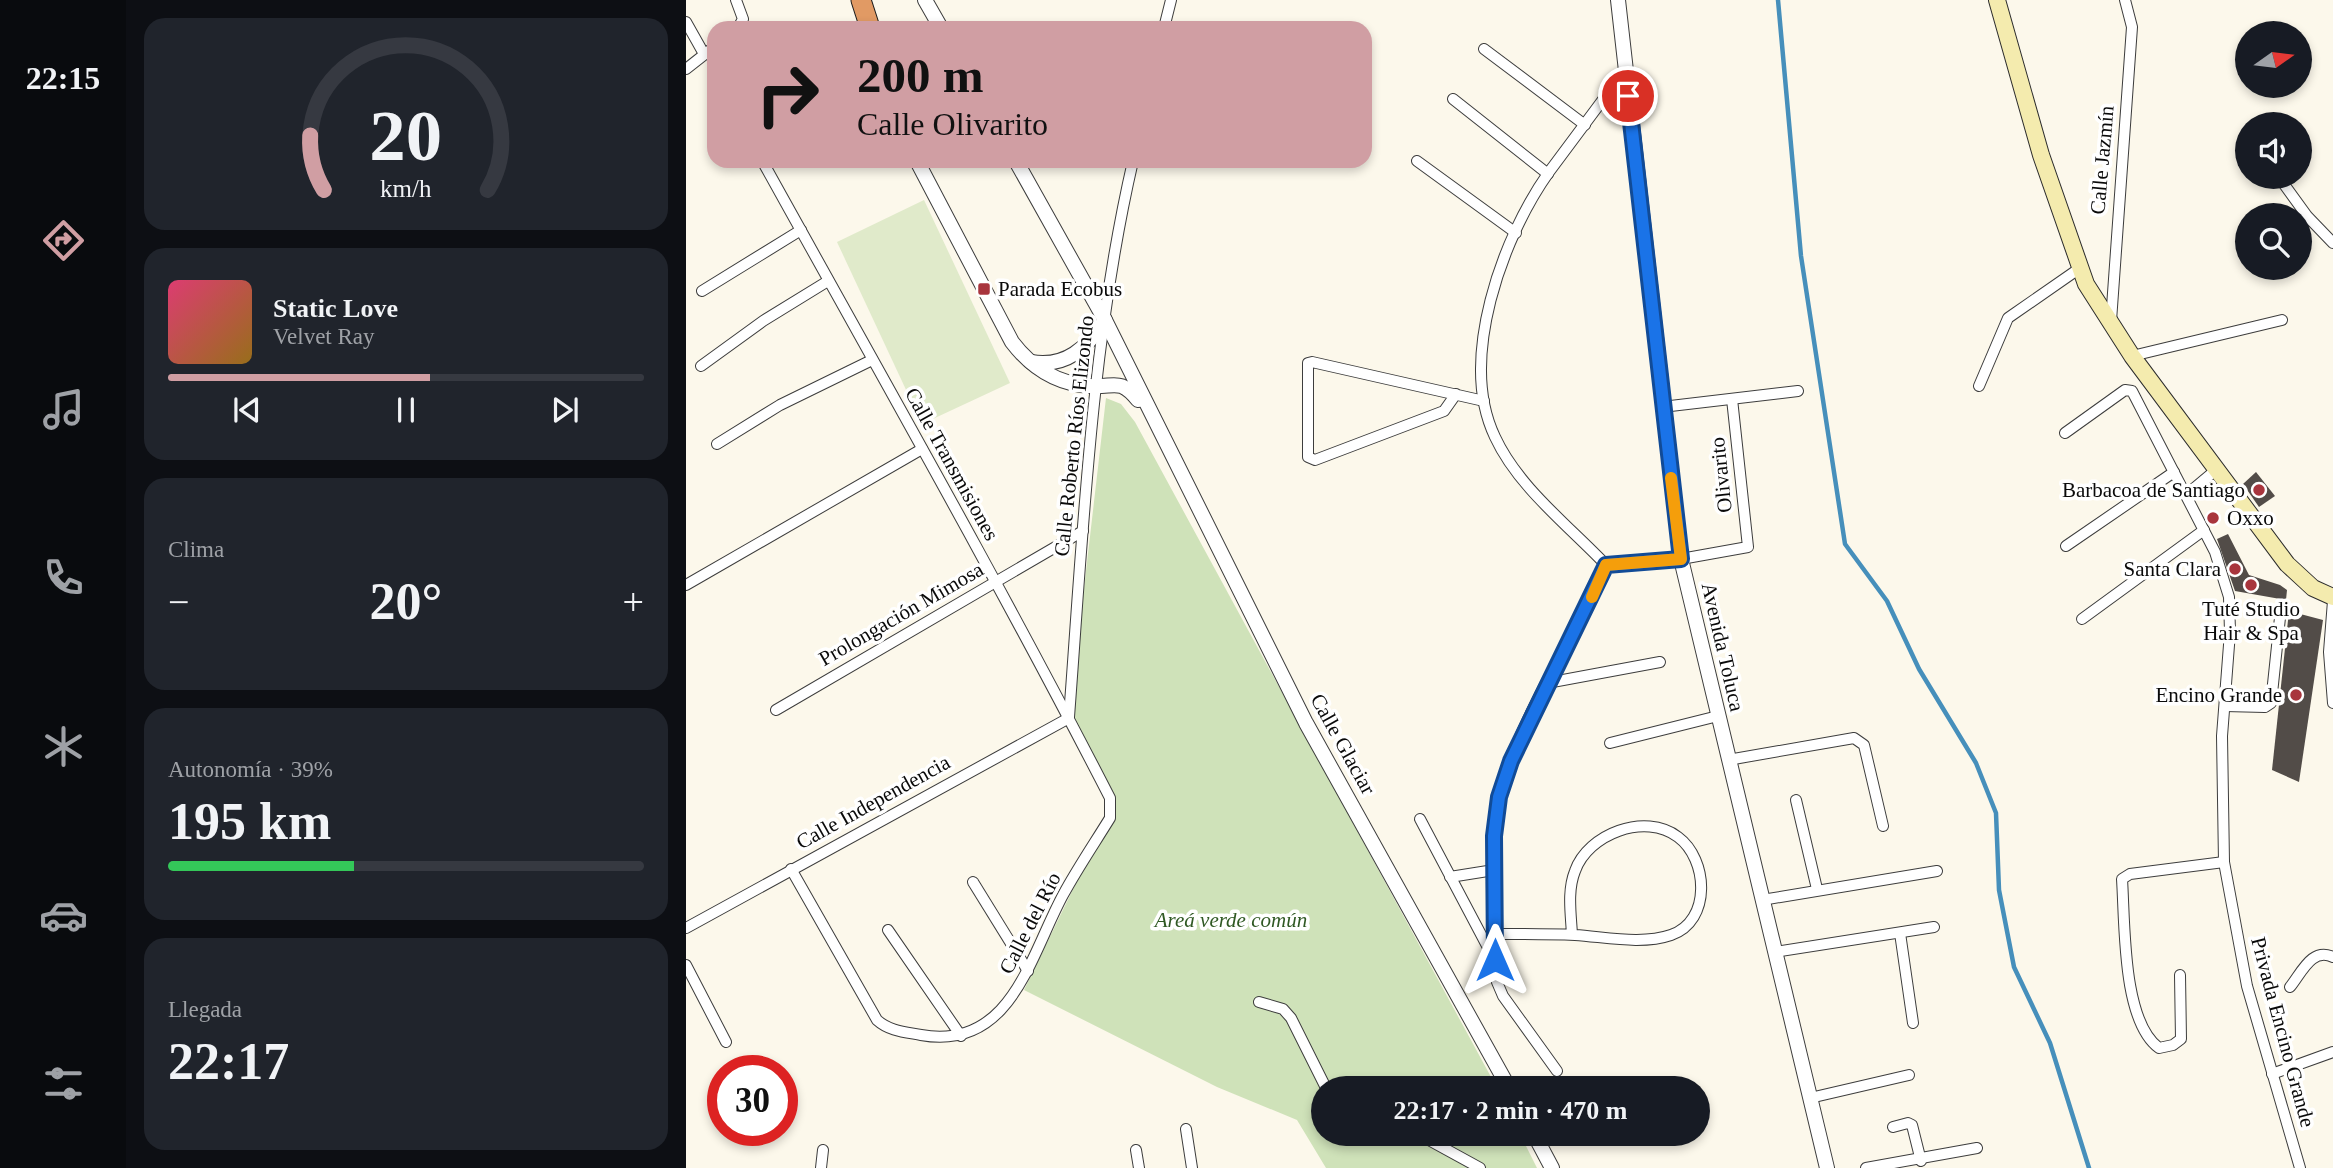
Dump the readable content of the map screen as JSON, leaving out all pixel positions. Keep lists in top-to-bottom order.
{
  "streets": {
    "street": [
      "Calle Jazmín",
      "Calle Roberto Ríos Elizondo",
      "Calle Transmisiones",
      "Olivarito",
      "Prolongación Mimosa",
      "Avenida Toluca",
      "Calle Glaciar",
      "Calle Independencia",
      "Calle del Río",
      "Privada Encino Grande"
    ]
  },
  "crossings": [
    ["Calle Roberto Ríos Elizondo", "Calle Transmisiones"],
    ["Calle Roberto Ríos Elizondo", "Prolongación Mimosa"],
    ["Calle Roberto Ríos Elizondo", "Calle Glaciar"],
    ["Calle Roberto Ríos Elizondo", "Calle Independencia"],
    ["Calle Roberto Ríos Elizondo", "Calle del Río"],
    ["Calle Transmisiones", "Prolongación Mimosa"],
    ["Calle Transmisiones", "Calle Independencia"],
    ["Calle Transmisiones", "Calle del Río"],
    ["Olivarito", "Avenida Toluca"],
    ["Calle Independencia", "Calle del Río"]
  ],
  "parks": ["Areá verde común"],
  "places": {
    "transit": ["Parada Ecobus"],
    "other": [
      "Barbacoa de Santiago",
      "Oxxo",
      "Santa Clara",
      "Tuté Studio Hair & Spa",
      "Encino Grande"
    ]
  },
  "north": "right",
  "page": {
    "tabs": "22:15",
    "turn": ["200 m", "Calle Olivarito"],
    "song": ["Static Love", "Velvet Ray"],
    "tile": [
      "Clima",
      ["Autonomía · 39%", "195 km"],
      ["Llegada", "22:17"]
    ],
    "heat": ["−", "20°", "+"],
    "limit": "30",
    "trip": "22:17 · 2 min · 470 m",
    "gauge": ["20", "km/h"]
  }
}
